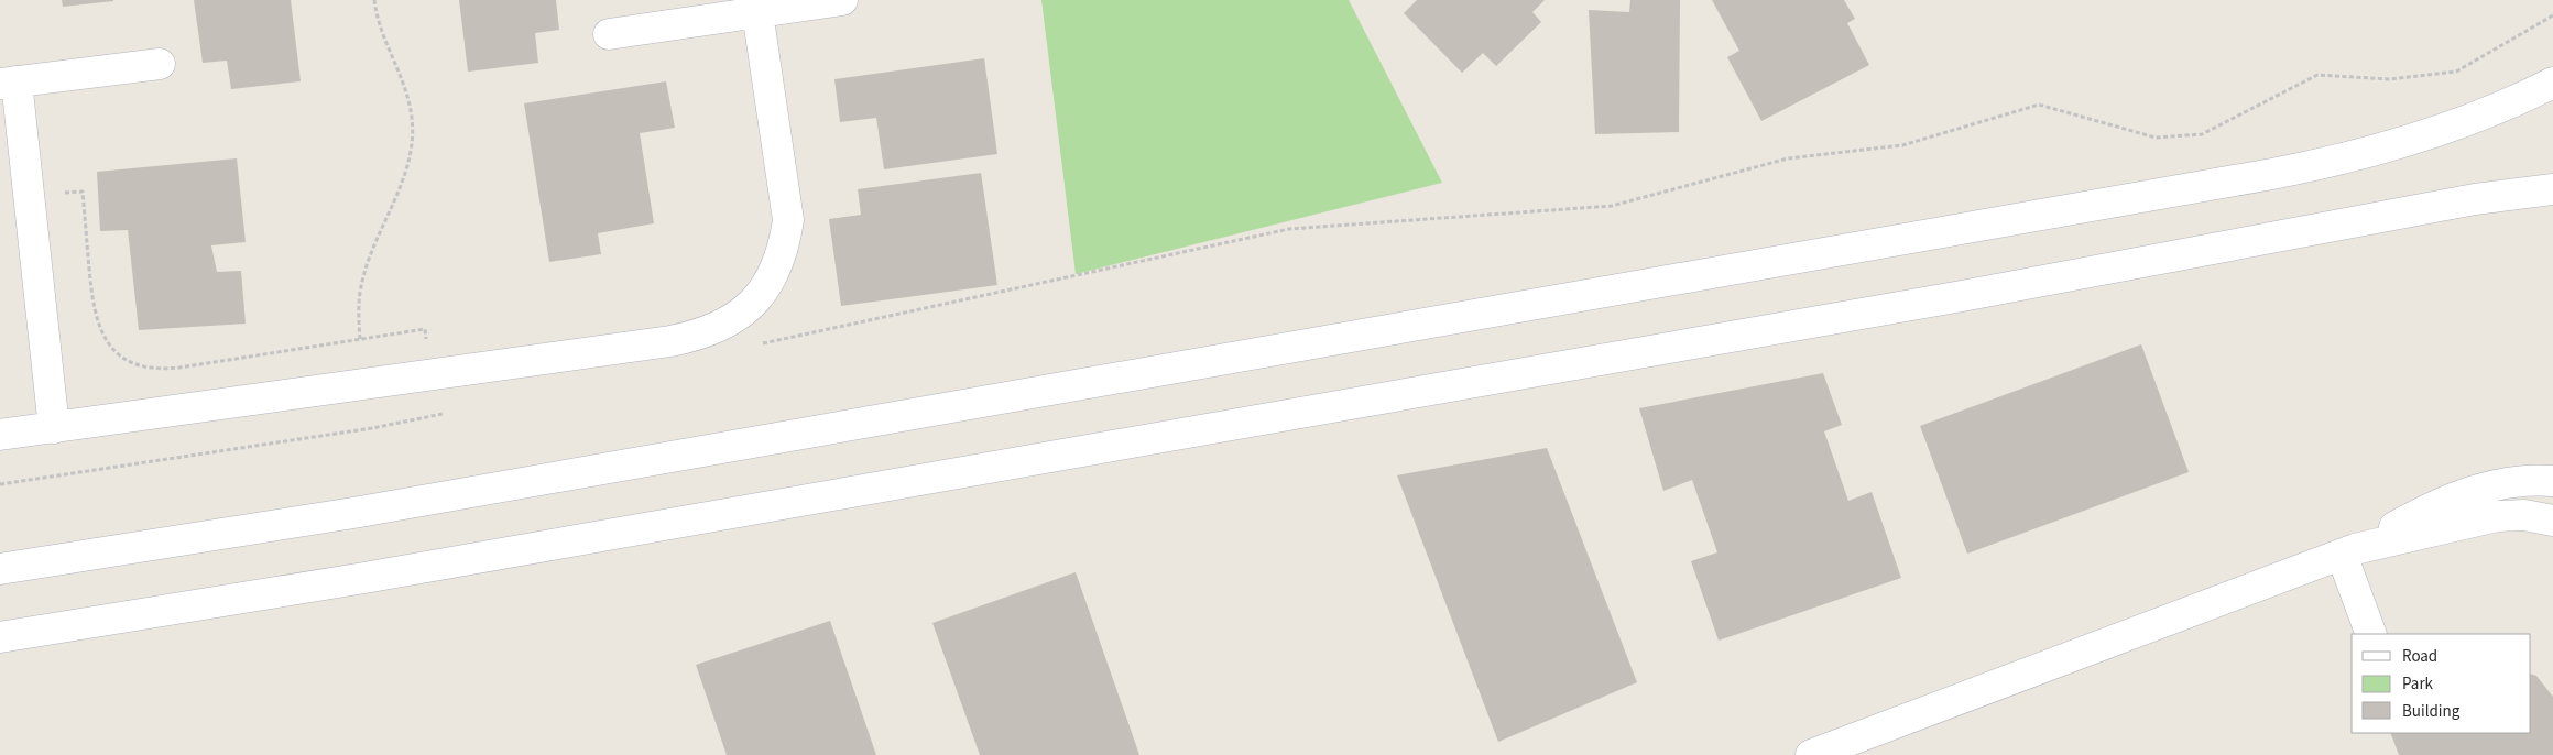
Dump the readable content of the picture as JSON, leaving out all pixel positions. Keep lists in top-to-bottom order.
{
  "legend": ["Road", "Park", "Building"]
}
